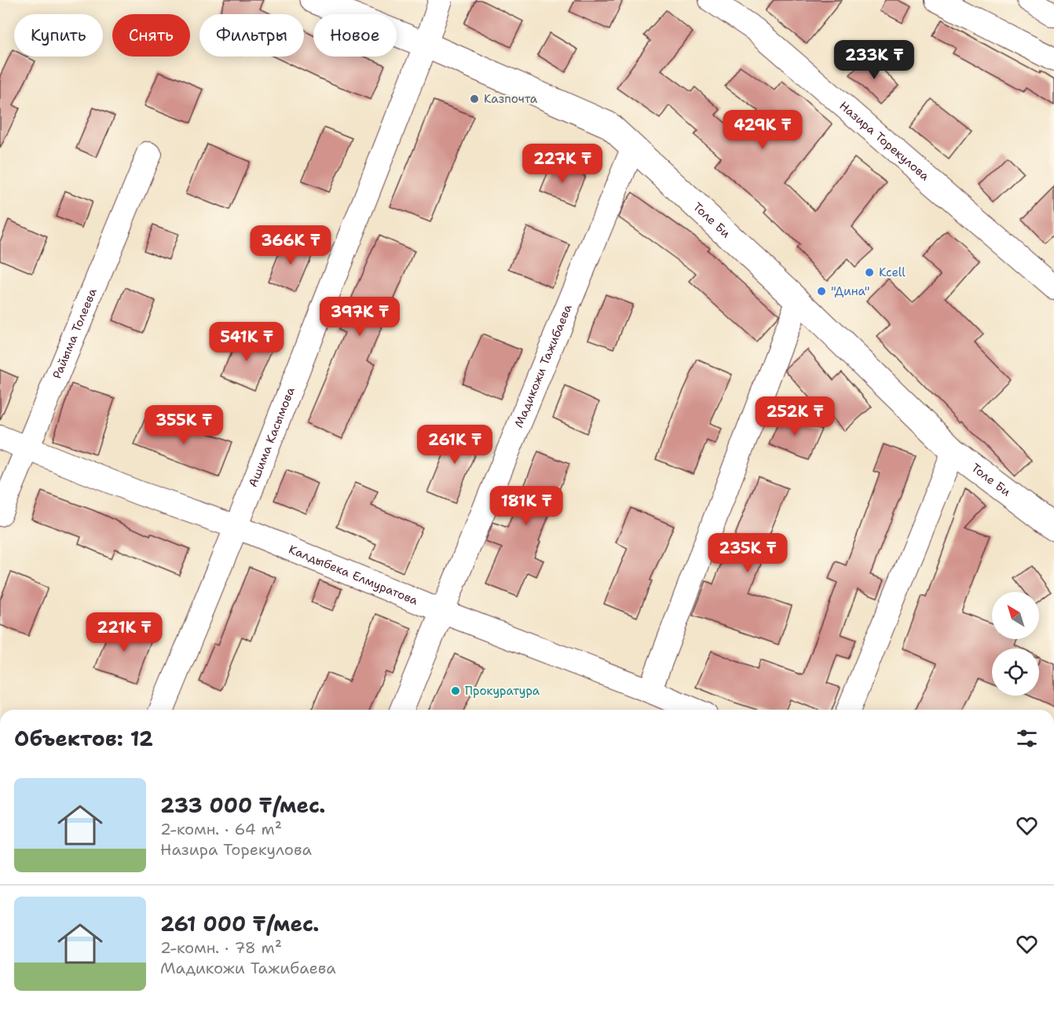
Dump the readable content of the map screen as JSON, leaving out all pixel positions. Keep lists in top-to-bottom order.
{
  "streets": {
    "street": [
      "Назира Торекулова",
      "Толе Би",
      "Райыма Толеева",
      "Мадикожи Тажибаева",
      "Ашима Касымова",
      "Калдыбека Елмуратова"
    ]
  },
  "crossings": [
    ["Толе Би", "Мадикожи Тажибаева"],
    ["Толе Би", "Ашима Касымова"],
    ["Райыма Толеева", "Калдыбека Елмуратова"],
    ["Мадикожи Тажибаева", "Калдыбека Елмуратова"],
    ["Ашима Касымова", "Калдыбека Елмуратова"]
  ],
  "places": [
    "Казпочта",
    "Kcell",
    "\"Дина\"",
    "Прокуратура"
  ],
  "north": "top left",
  "page": {
    "chip": [
      "Купить",
      "Снять",
      "Фильтры",
      "Новое"
    ],
    "price": [
      "233K ₸",
      "429K ₸",
      "227K ₸",
      "366K ₸",
      "397K ₸",
      "541K ₸",
      "252K ₸",
      "355K ₸",
      "261K ₸",
      "181K ₸",
      "235K ₸",
      "221K ₸"
    ],
    "heading": "Объектов: 12",
    "list": [
      {
        "name": "233 000 ₸/мес.",
        "note": "2-комн. · 64 m² · Назира Торекулова"
      },
      {
        "name": "261 000 ₸/мес.",
        "note": "2-комн. · 78 m² · Мадикожи Тажибаева"
      }
    ]
  }
}
